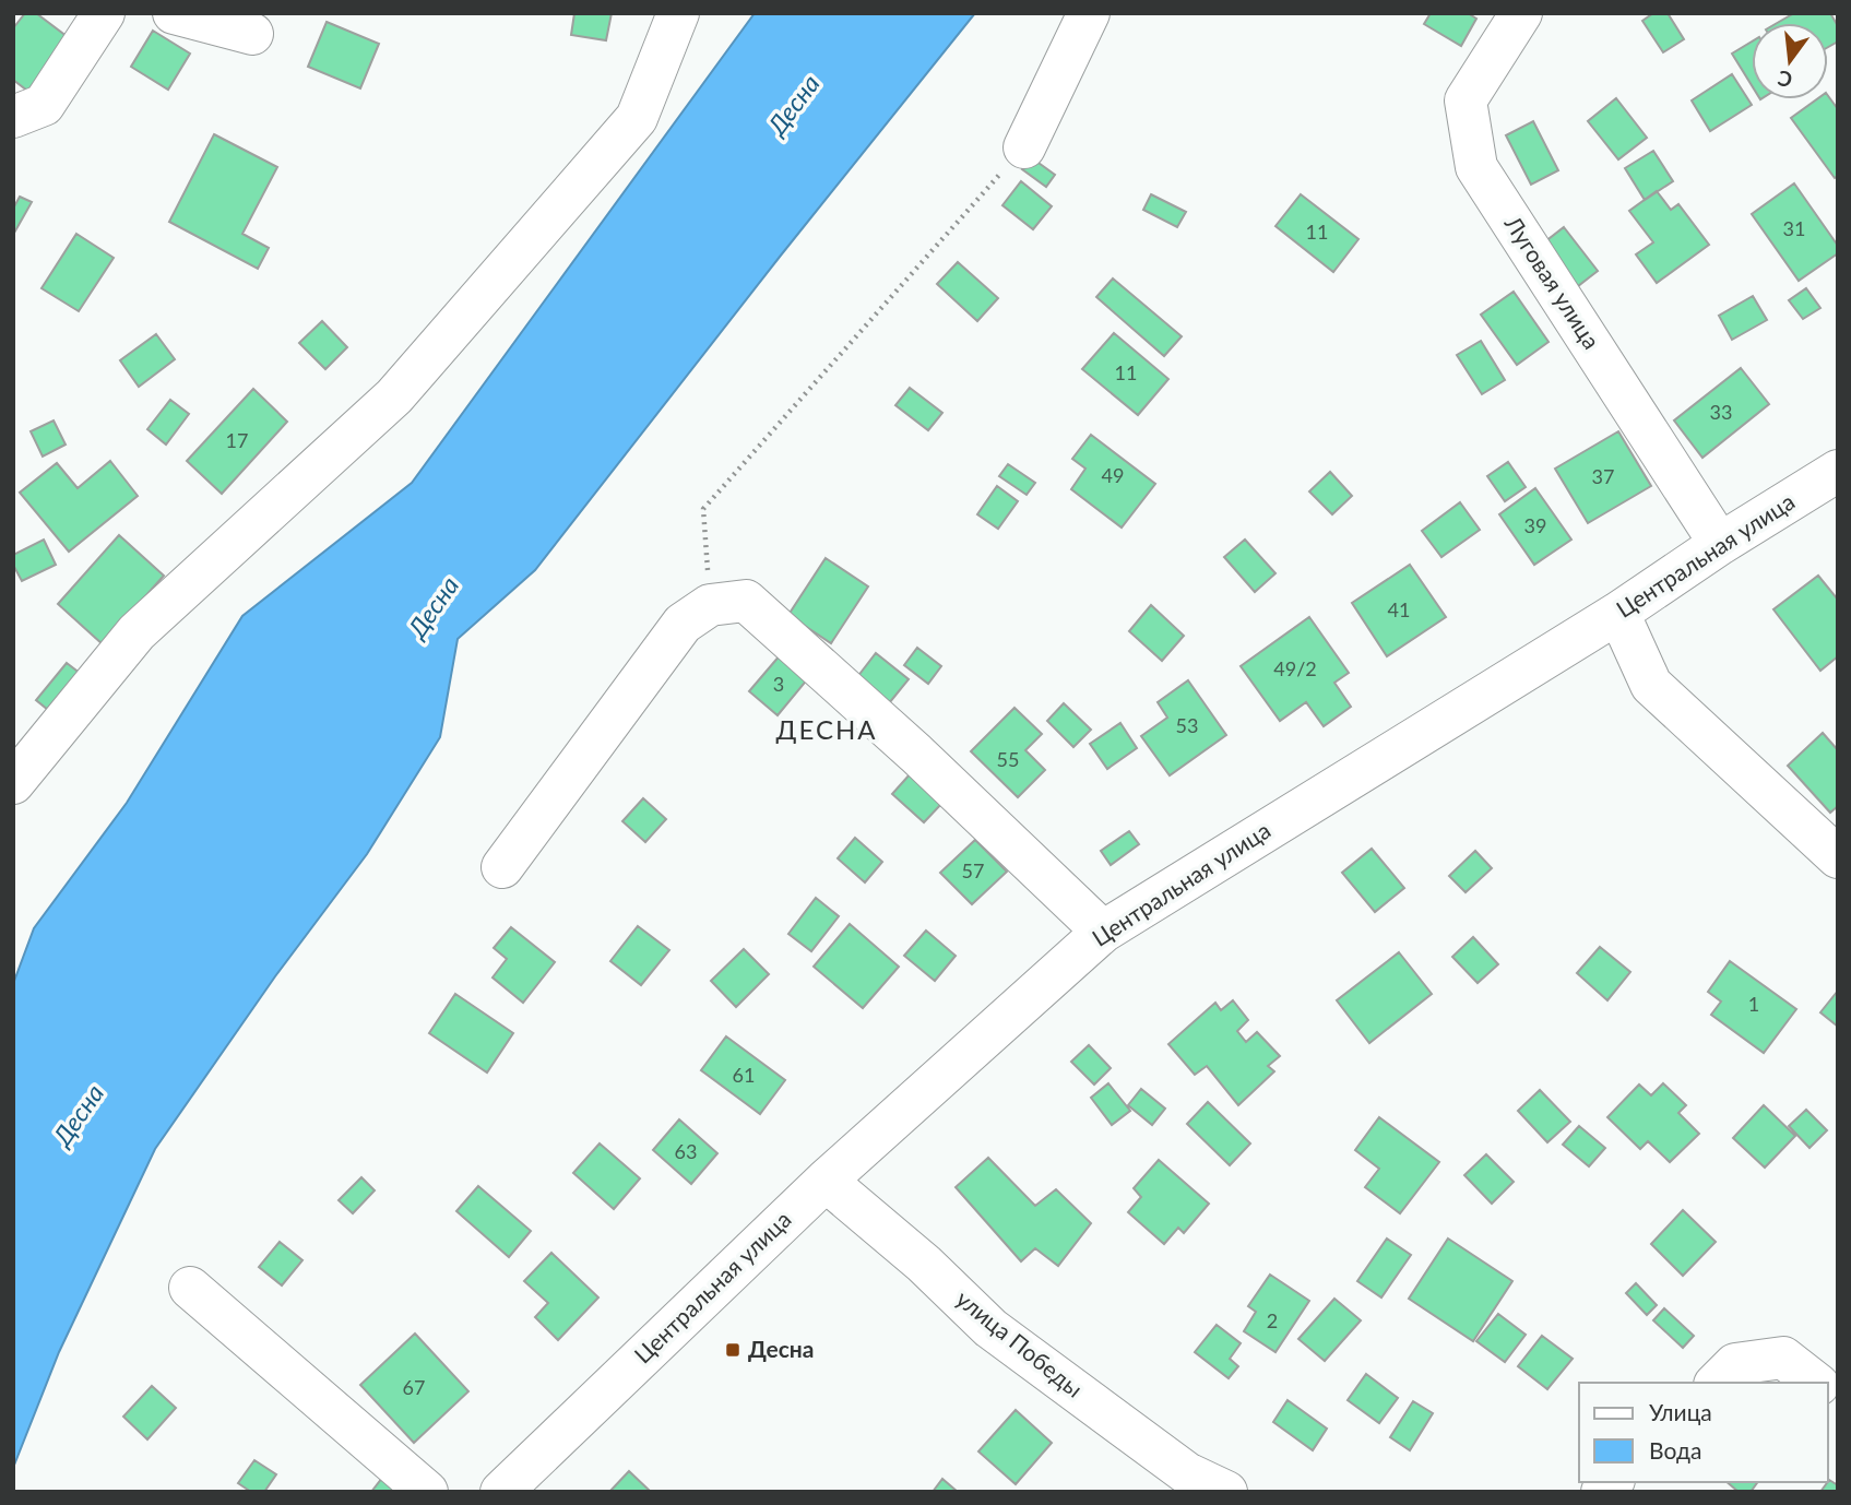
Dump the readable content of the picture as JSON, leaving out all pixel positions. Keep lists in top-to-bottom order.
{
  "streets": {
    "street": ["Луговая улица", "Центральная улица", "улица Победы"]
  },
  "crossings": [
    ["Луговая улица", "Центральная улица"],
    ["Центральная улица", "улица Победы"]
  ],
  "districts": ["ДЕСНА"],
  "water": ["Десна"],
  "places": {
    "transit": ["Десна"]
  },
  "house_numbers": [
    "31",
    "11",
    "11",
    "33",
    "17",
    "49",
    "37",
    "39",
    "41",
    "49/2",
    "3",
    "53",
    "55",
    "57",
    "1",
    "61",
    "63",
    "2",
    "67"
  ],
  "legend": ["Улица", "Вода"],
  "north": "bottom"
}
